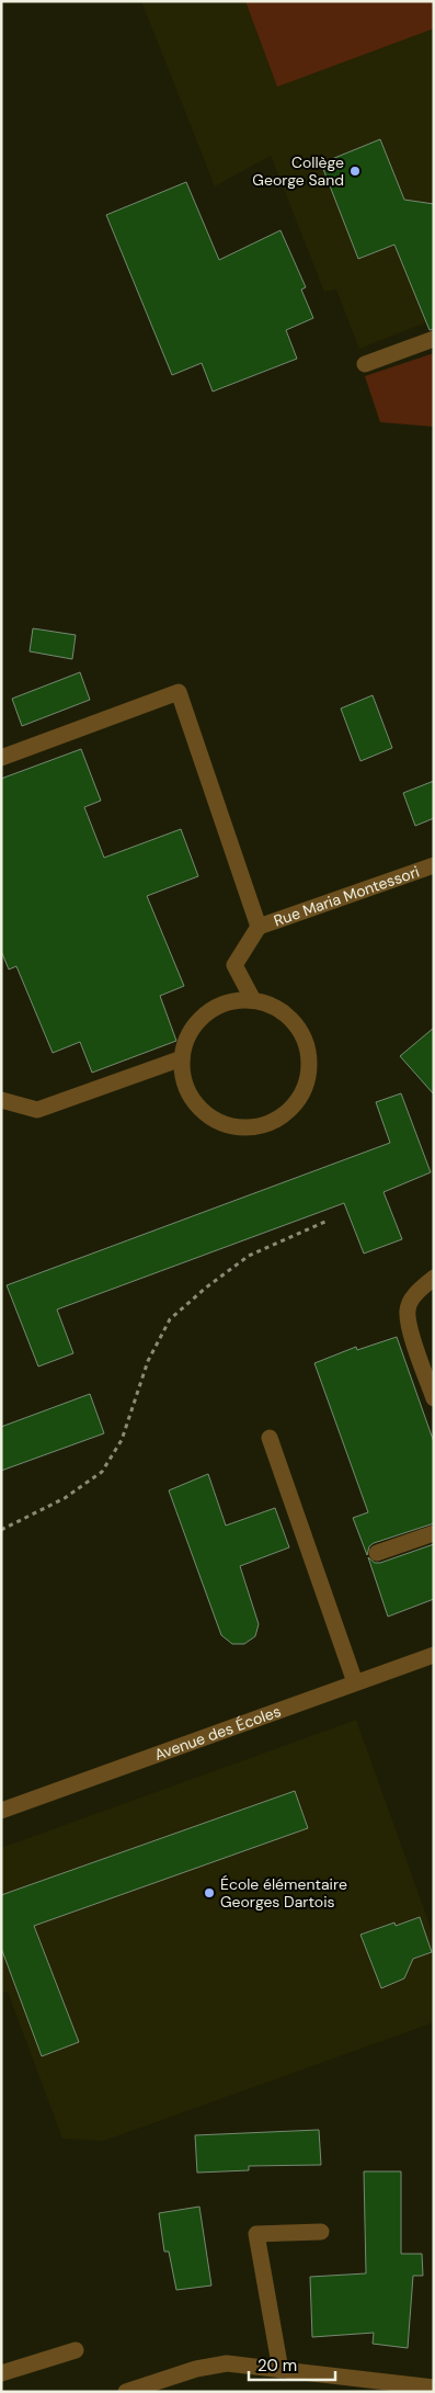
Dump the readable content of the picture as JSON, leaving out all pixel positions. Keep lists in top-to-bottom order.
{
  "streets": {
    "street": ["Rue Maria Montessori", "Avenue des Écoles"]
  },
  "places": ["Collège George Sand", "École élémentaire Georges Dartois"],
  "scale_bar": "20 m"
}
